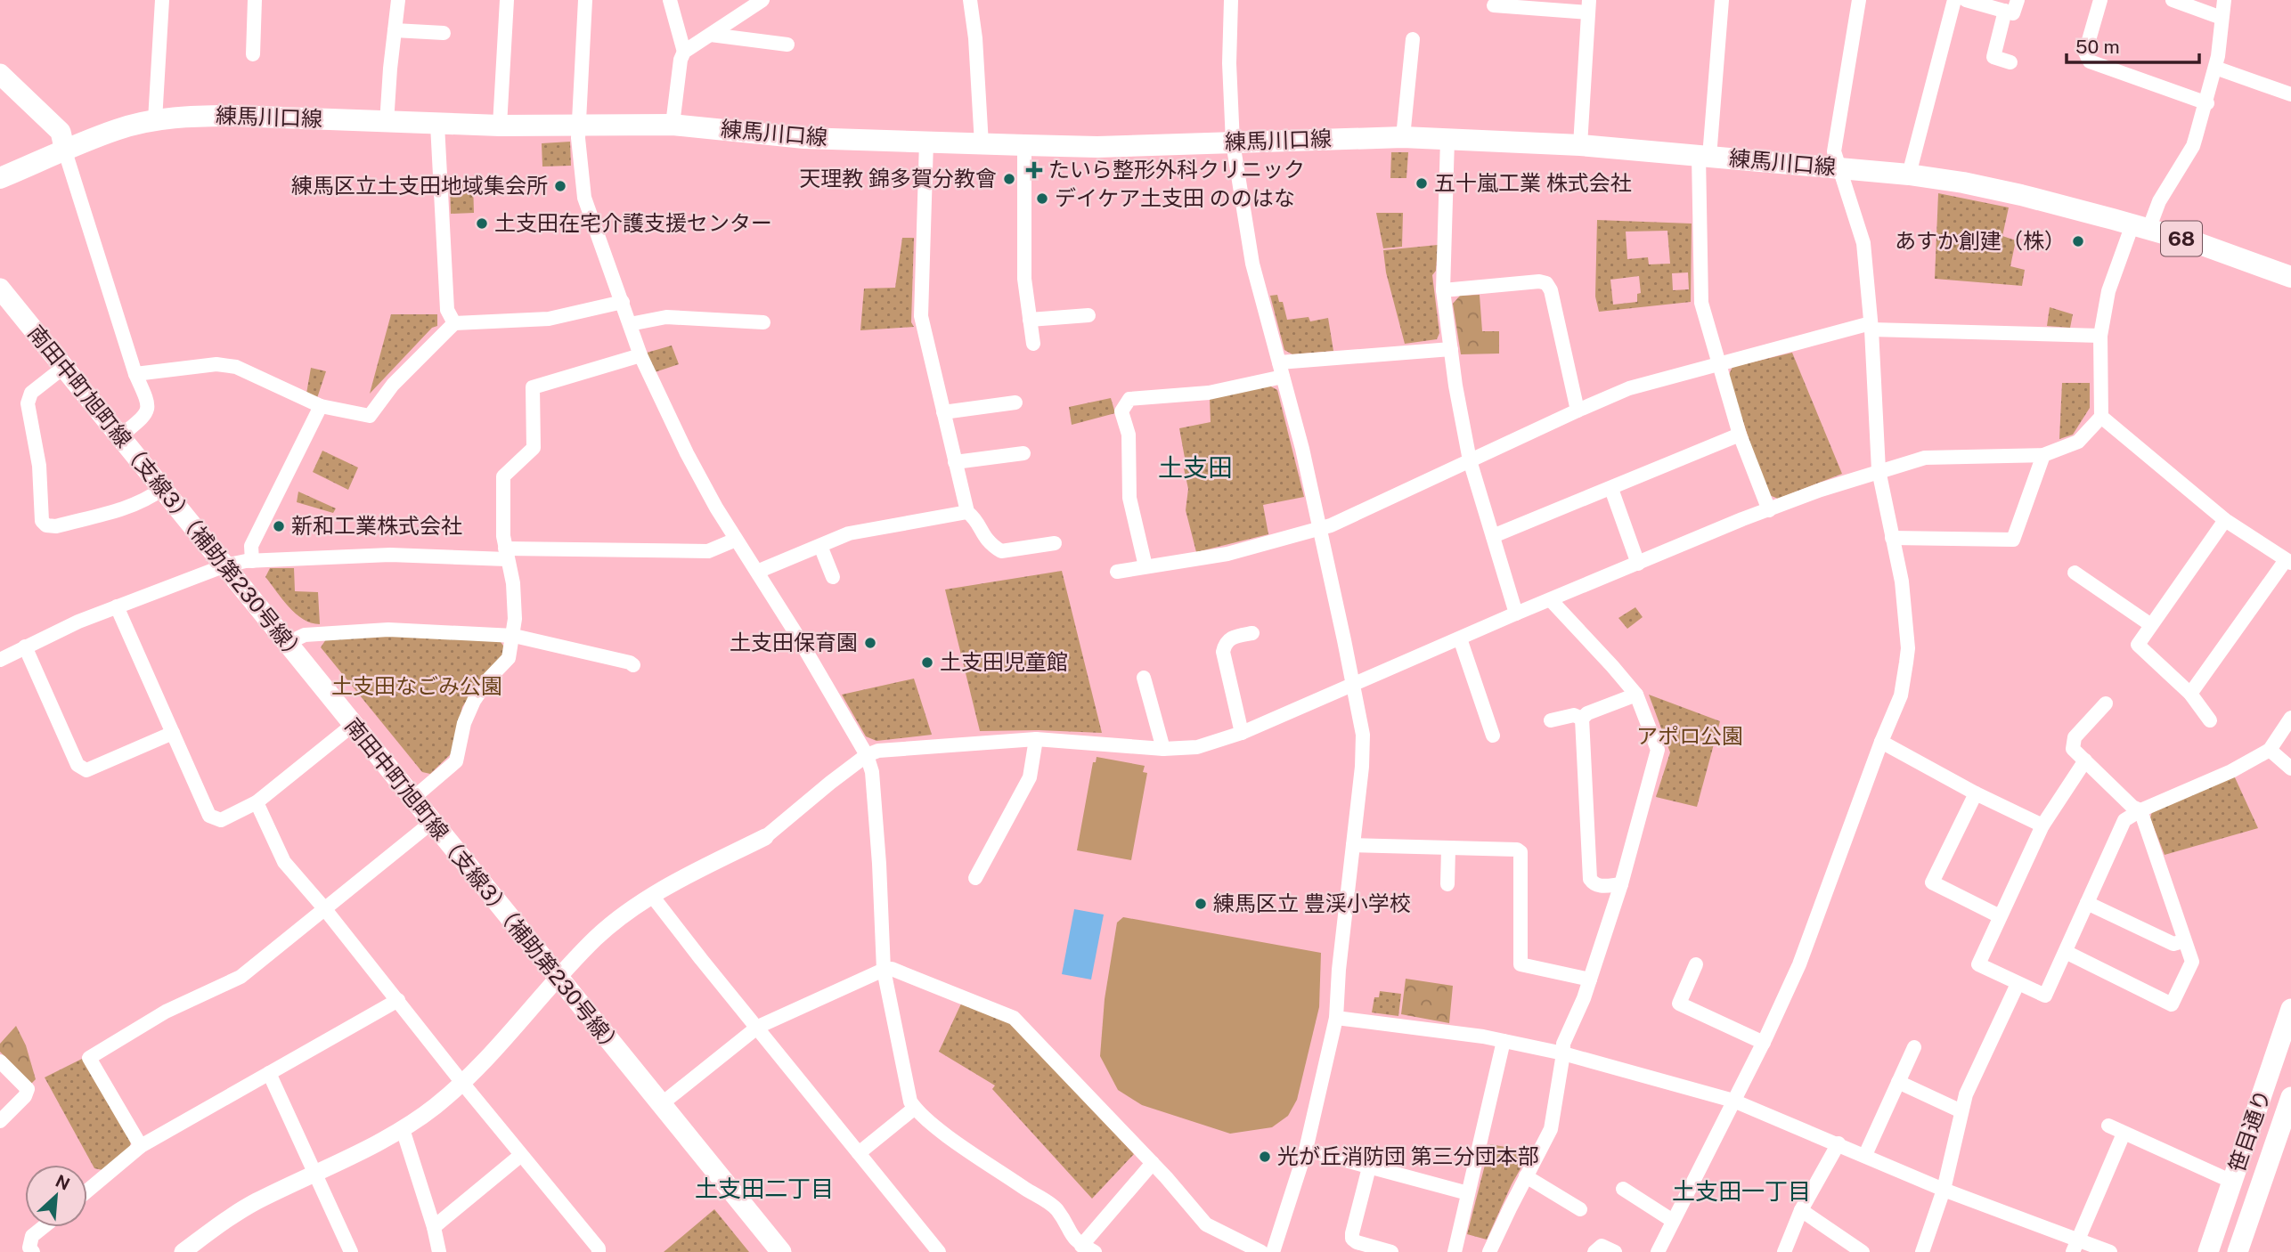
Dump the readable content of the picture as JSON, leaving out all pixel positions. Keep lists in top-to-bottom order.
{
  "streets": {
    "main road": [
      "練馬川口線",
      "68",
      "南田中町旭町線（支線3）（補助第230号線）",
      "笹目通り"
    ]
  },
  "districts": ["土支田", "土支田二丁目", "土支田一丁目"],
  "parks": ["土支田なごみ公園", "アポロ公園"],
  "places": {
    "health": ["たいら整形外科クリニック"],
    "other": [
      "天理教 錦多賀分教會",
      "五十嵐工業 株式会社",
      "練馬区立土支田地域集会所",
      "デイケア土支田 ののはな",
      "土支田在宅介護支援センター",
      "あすか創建（株）",
      "新和工業株式会社",
      "土支田保育園",
      "土支田児童館",
      "練馬区立 豊渓小学校",
      "光が丘消防団 第三分団本部"
    ]
  },
  "scale_bar": "50 m",
  "north": "top right"
}
